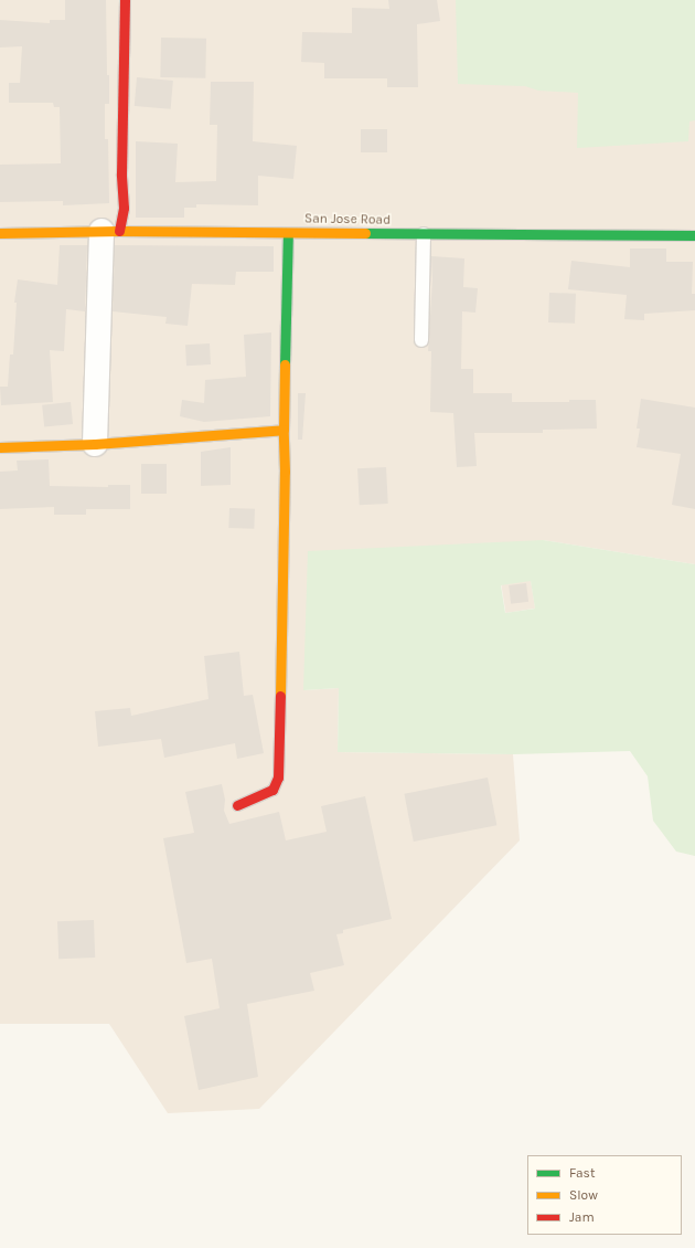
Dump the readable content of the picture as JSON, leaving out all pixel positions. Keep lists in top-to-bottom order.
{
  "streets": {
    "street": ["San Jose Road"]
  },
  "legend": ["Fast", "Slow", "Jam"]
}
